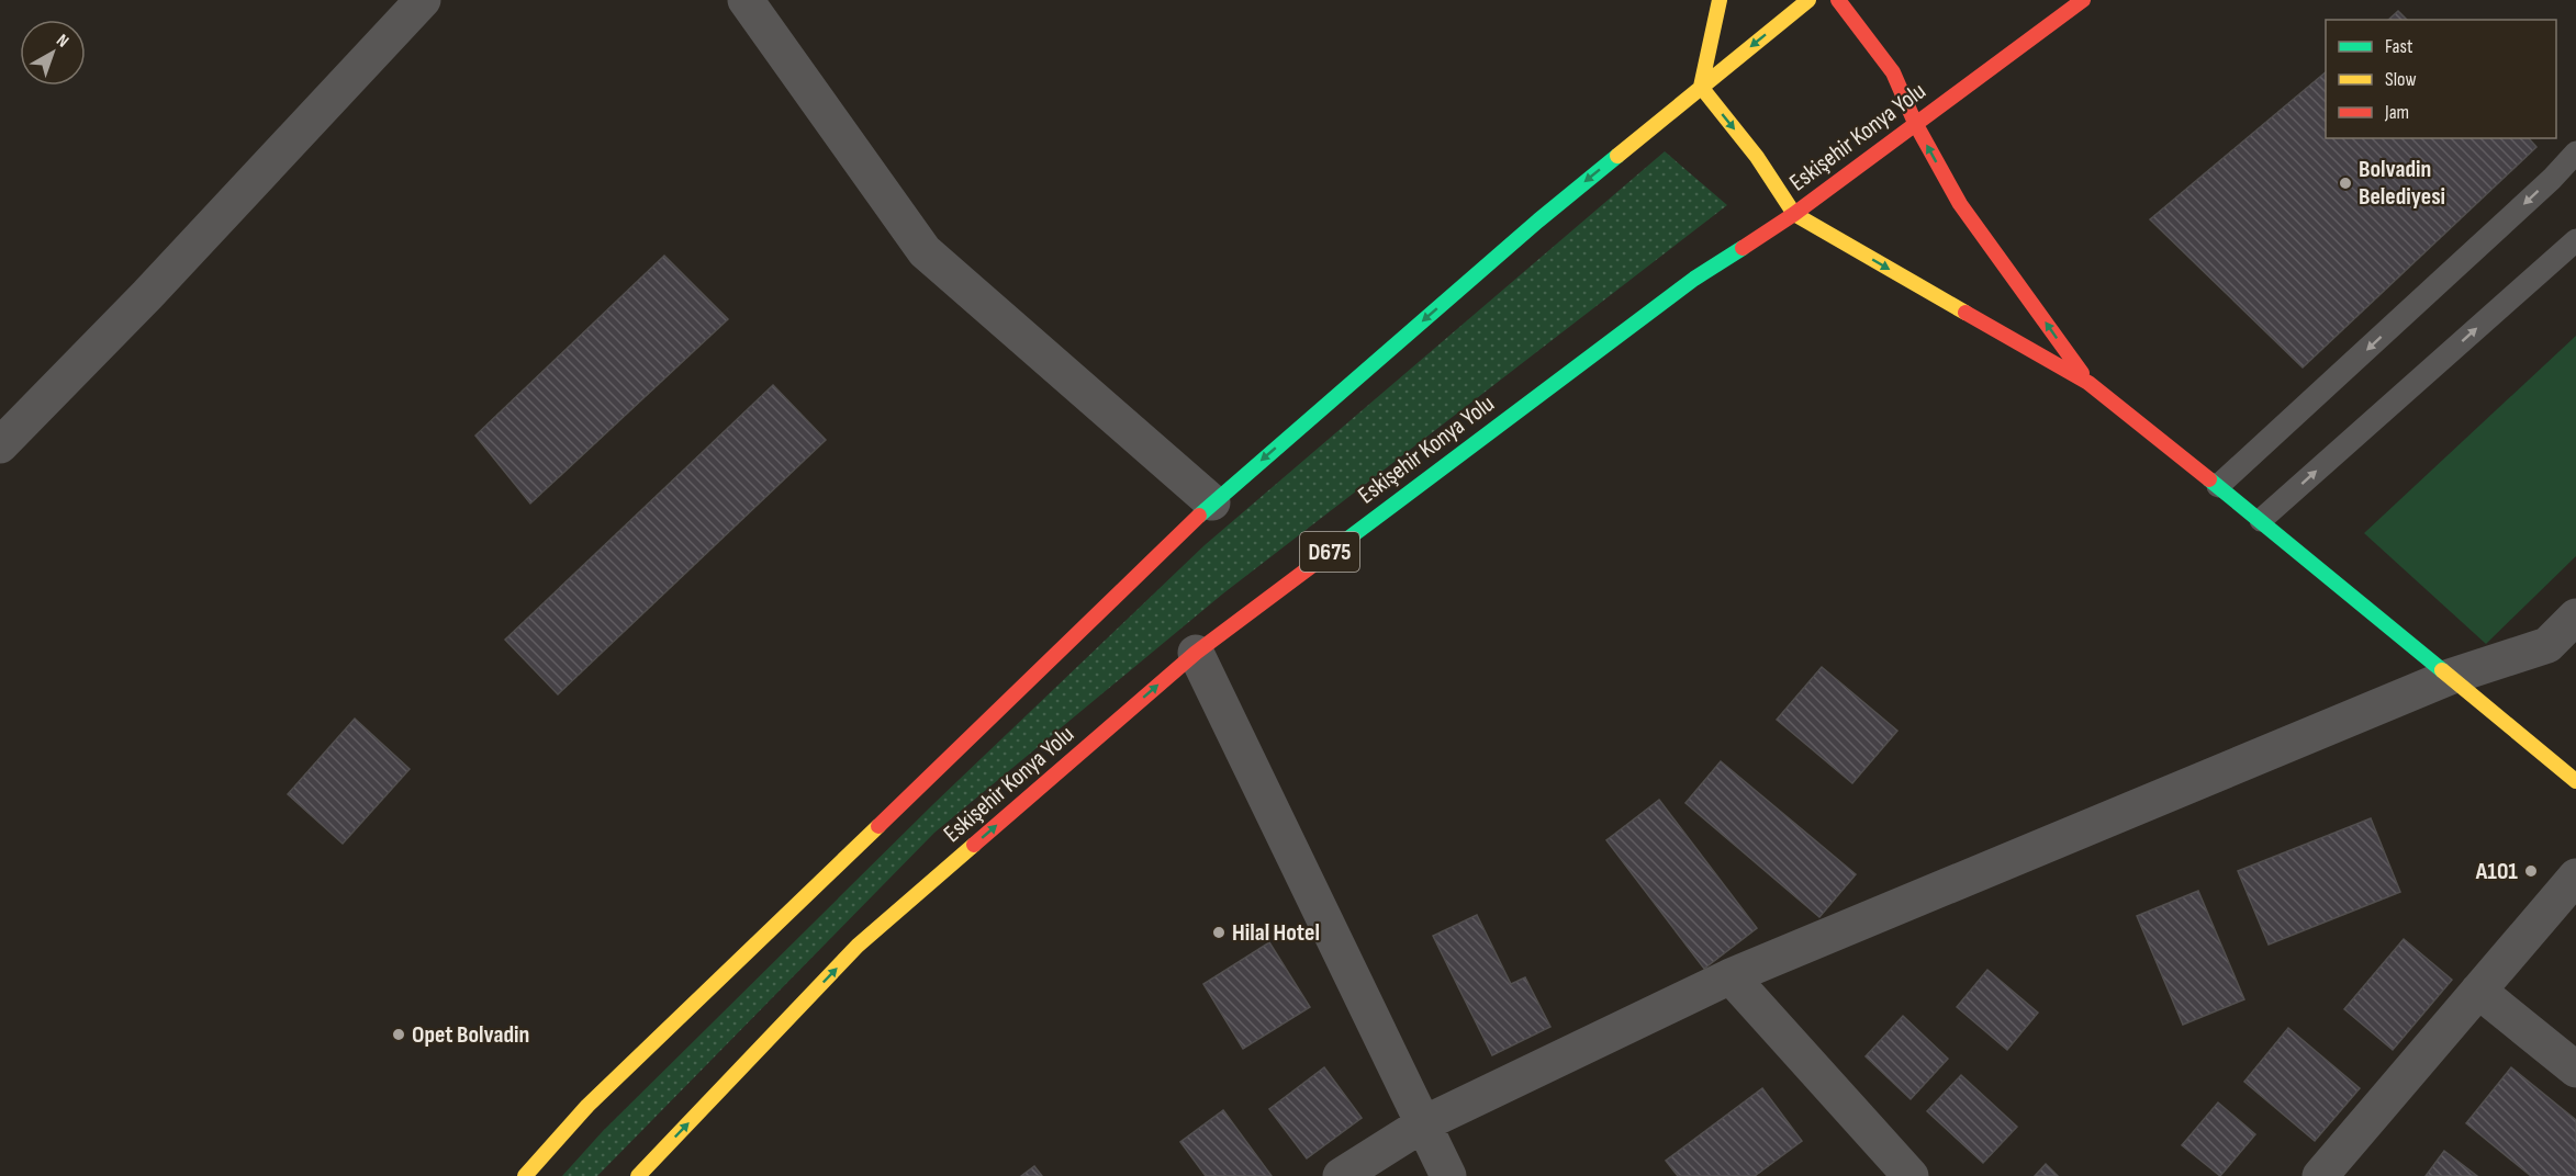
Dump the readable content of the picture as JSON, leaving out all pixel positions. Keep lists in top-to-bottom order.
{
  "streets": {
    "main road": ["Eskişehir Konya Yolu", "D675"]
  },
  "places": [
    "Bolvadin Belediyesi",
    "A101",
    "Hilal Hotel",
    "Opet Bolvadin"
  ],
  "legend": ["Fast", "Slow", "Jam"],
  "north": "top right"
}
